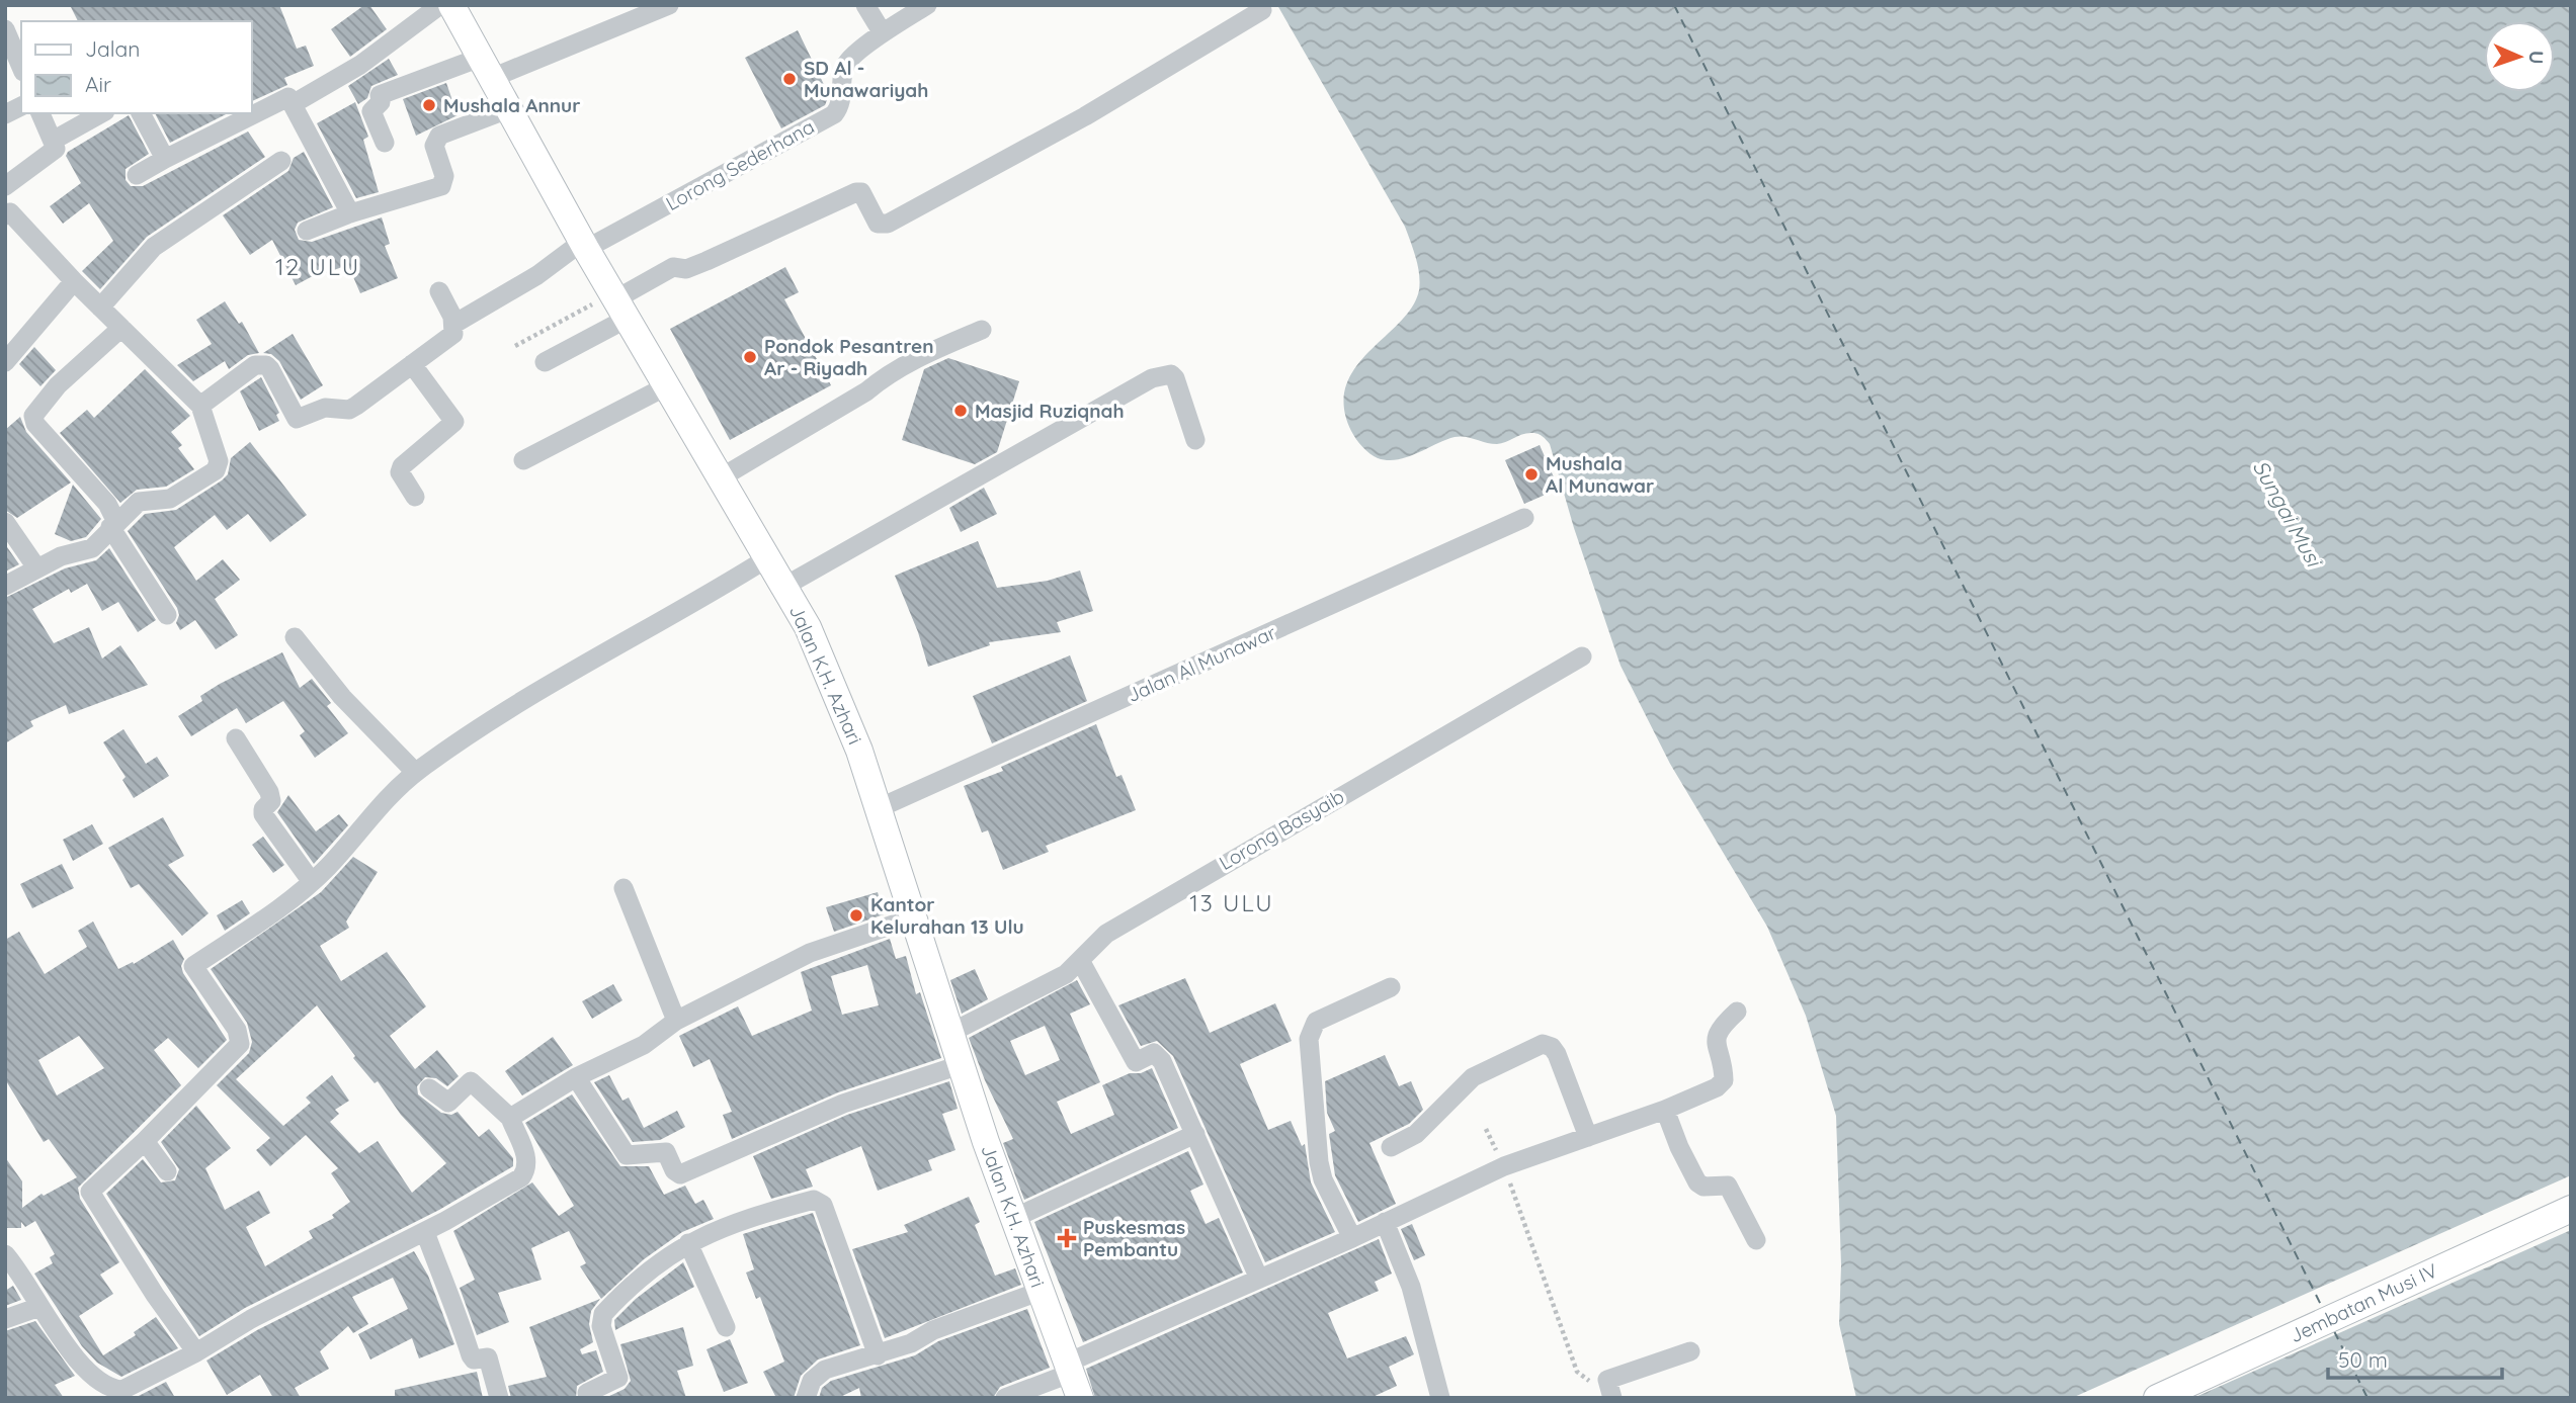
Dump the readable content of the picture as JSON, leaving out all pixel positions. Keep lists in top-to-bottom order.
{
  "streets": {
    "street": [
      "Lorong Sederhana",
      "Jalan Al Munawar",
      "Jalan K.H. Azhari",
      "Lorong Basyaib",
      "Jembatan Musi IV"
    ]
  },
  "crossings": [
    ["Lorong Sederhana", "Jalan K.H. Azhari"],
    ["Jalan Al Munawar", "Jalan K.H. Azhari"],
    ["Jalan K.H. Azhari", "Lorong Basyaib"]
  ],
  "districts": ["12 ULU", "13 ULU"],
  "water": ["Sungai Musi"],
  "places": {
    "other": [
      "SD Al - Munawariyah",
      "Mushala Annur",
      "Pondok Pesantren Ar - Riyadh",
      "Masjid Ruziqnah",
      "Mushala Al Munawar",
      "Kantor Kelurahan 13 Ulu"
    ],
    "health": ["Puskesmas Pembantu"]
  },
  "legend": ["Jalan", "Air"],
  "scale_bar": "50 m",
  "north": "right"
}
